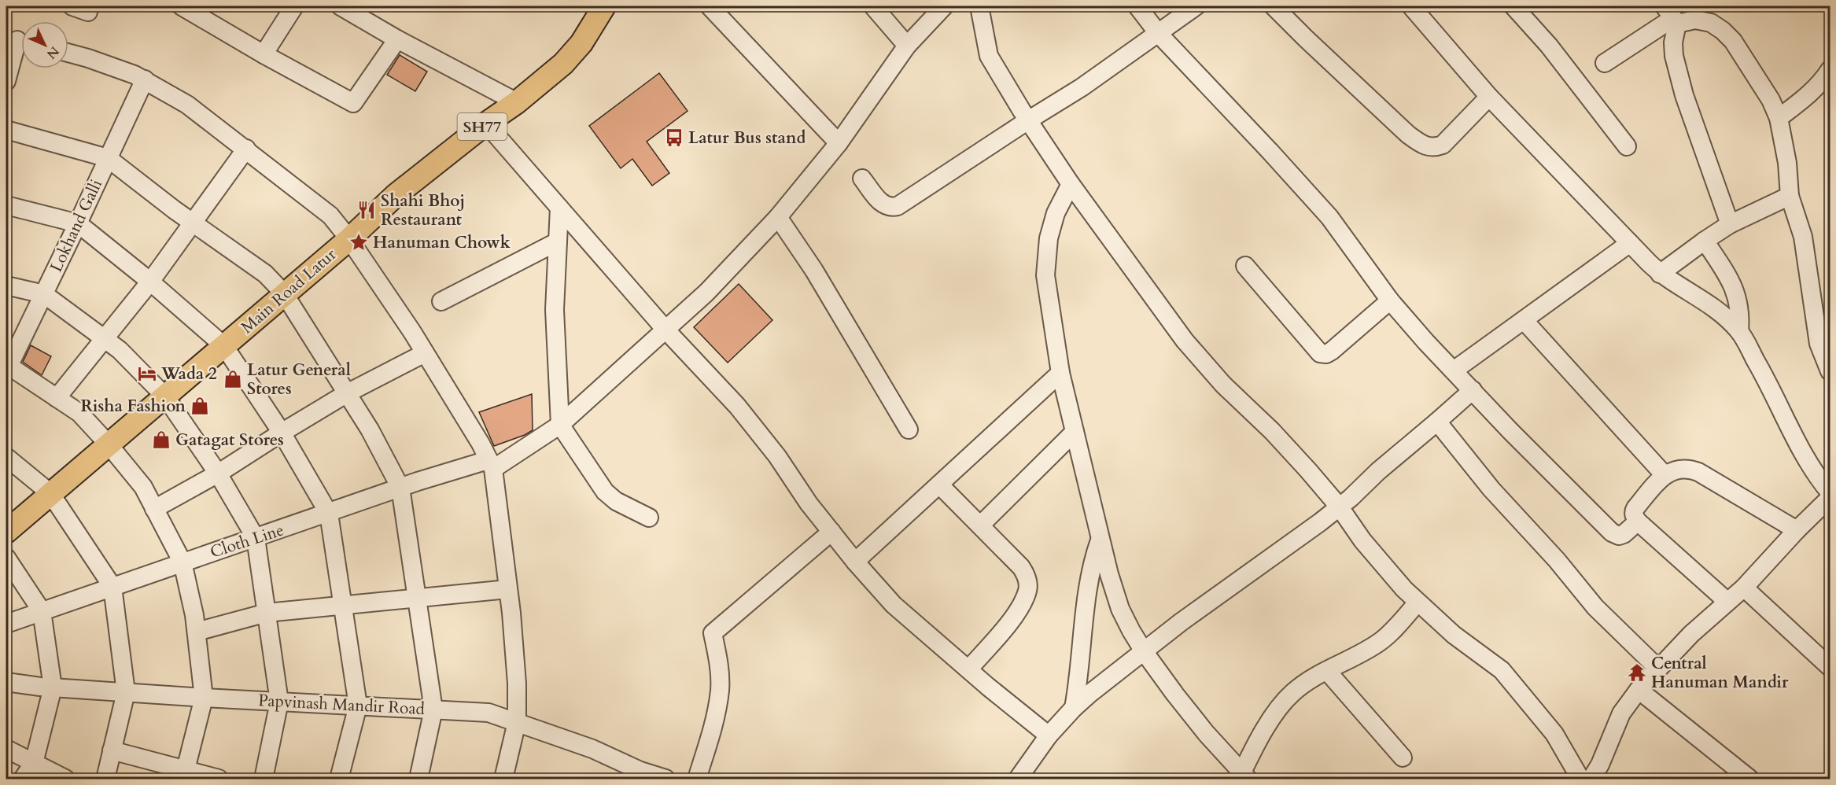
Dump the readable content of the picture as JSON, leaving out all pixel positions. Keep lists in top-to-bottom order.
{
  "streets": {
    "main road": ["SH77", "Main Road Latur"],
    "street": ["Lokhand Galli", "Cloth Line", "Papvinash Mandir Road"]
  },
  "places": {
    "bus stop": ["Latur Bus stand"],
    "restaurant": ["Shahi Bhoj Restaurant"],
    "place": ["Hanuman Chowk"],
    "hotel": ["Wada 2"],
    "shop": ["Latur General Stores", "Risha Fashion", "Gatagat Stores"],
    "temple": ["Central Hanuman Mandir"]
  },
  "north": "bottom right"
}
